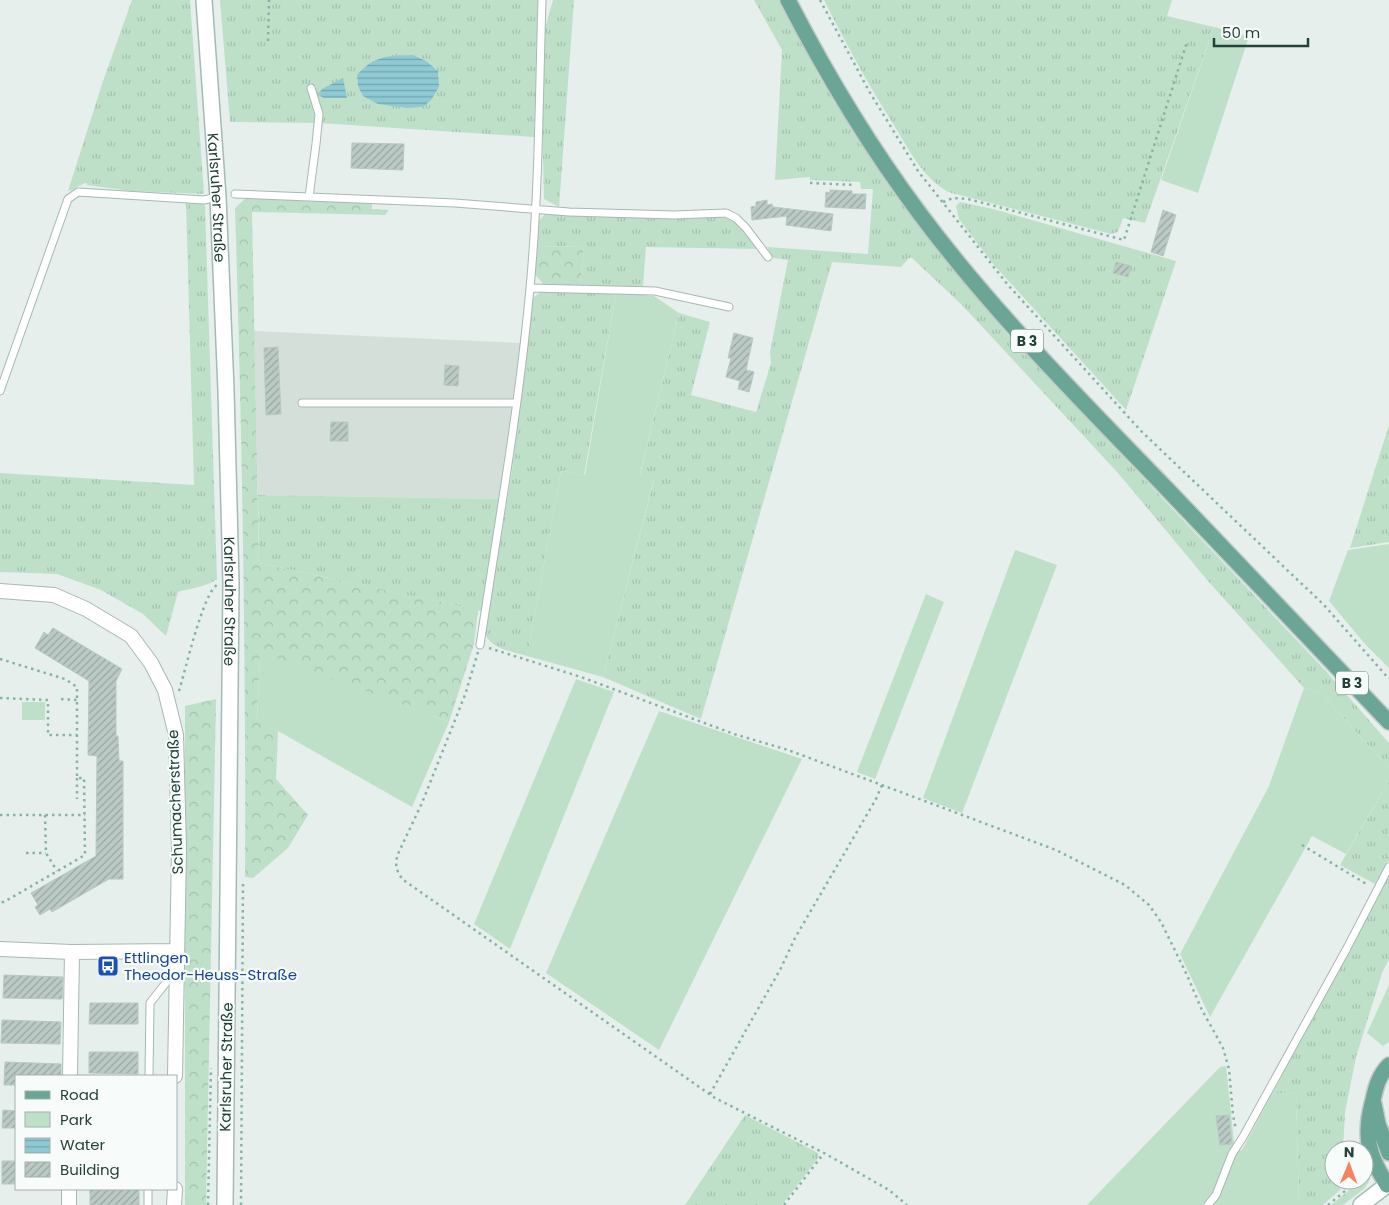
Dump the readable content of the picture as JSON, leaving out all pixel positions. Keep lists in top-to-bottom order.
{
  "streets": {
    "main road": ["Karlsruher Straße", "B 3"],
    "street": ["Schumacherstraße"]
  },
  "places": {
    "bus stop": ["Ettlingen Theodor-Heuss-Straße"]
  },
  "legend": [
    "Road",
    "Park",
    "Water",
    "Building"
  ],
  "scale_bar": "50 m",
  "north": "top"
}
